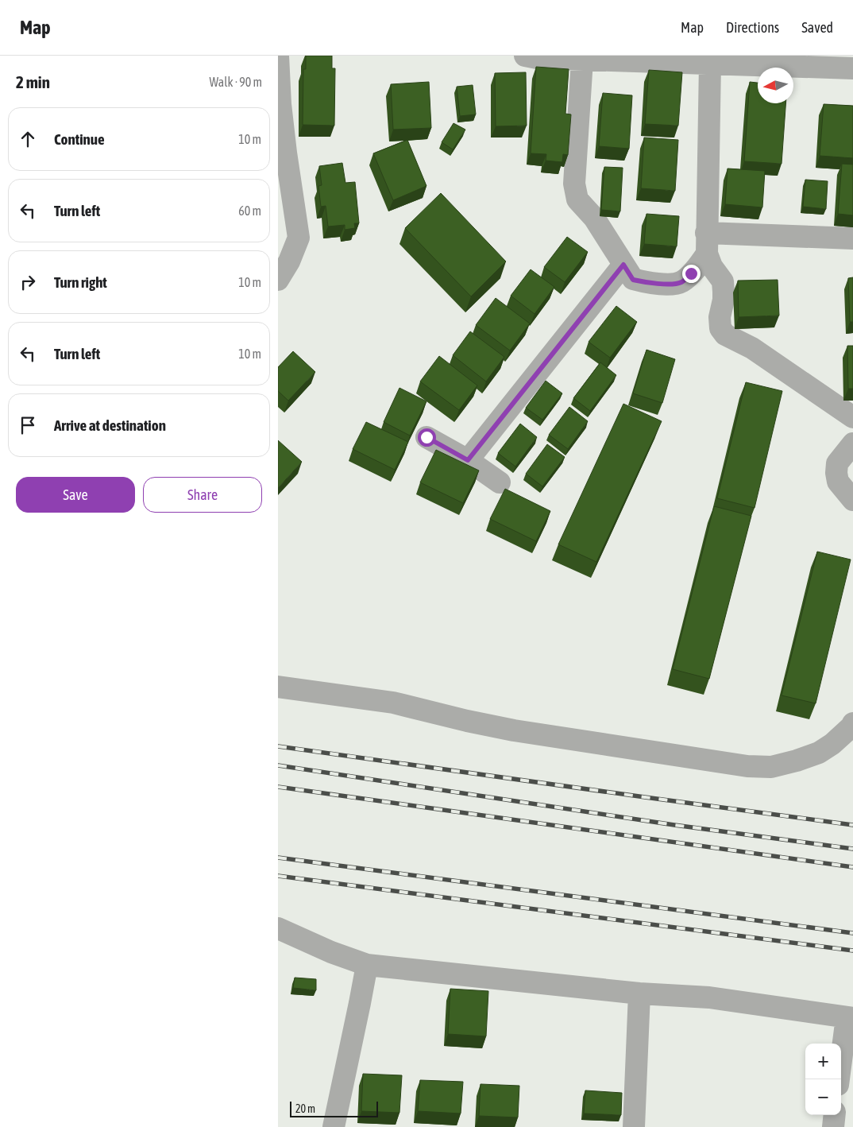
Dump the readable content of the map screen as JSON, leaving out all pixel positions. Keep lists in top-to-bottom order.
{
  "scale_bar": "20 m",
  "north": "left",
  "page": {
    "header": "Map",
    "nav": ["Map", "Directions", "Saved"],
    "heading": ["2 min", "Walk · 90 m"],
    "list": [
      ["Continue", "10 m"],
      ["Turn left", "60 m"],
      ["Turn right", "10 m"],
      ["Turn left", "10 m"],
      "Arrive at destination"
    ],
    "buttons": ["Save", "Share"],
    "map_buttons": ["+", "−"],
    "scale": "20 m"
  }
}
